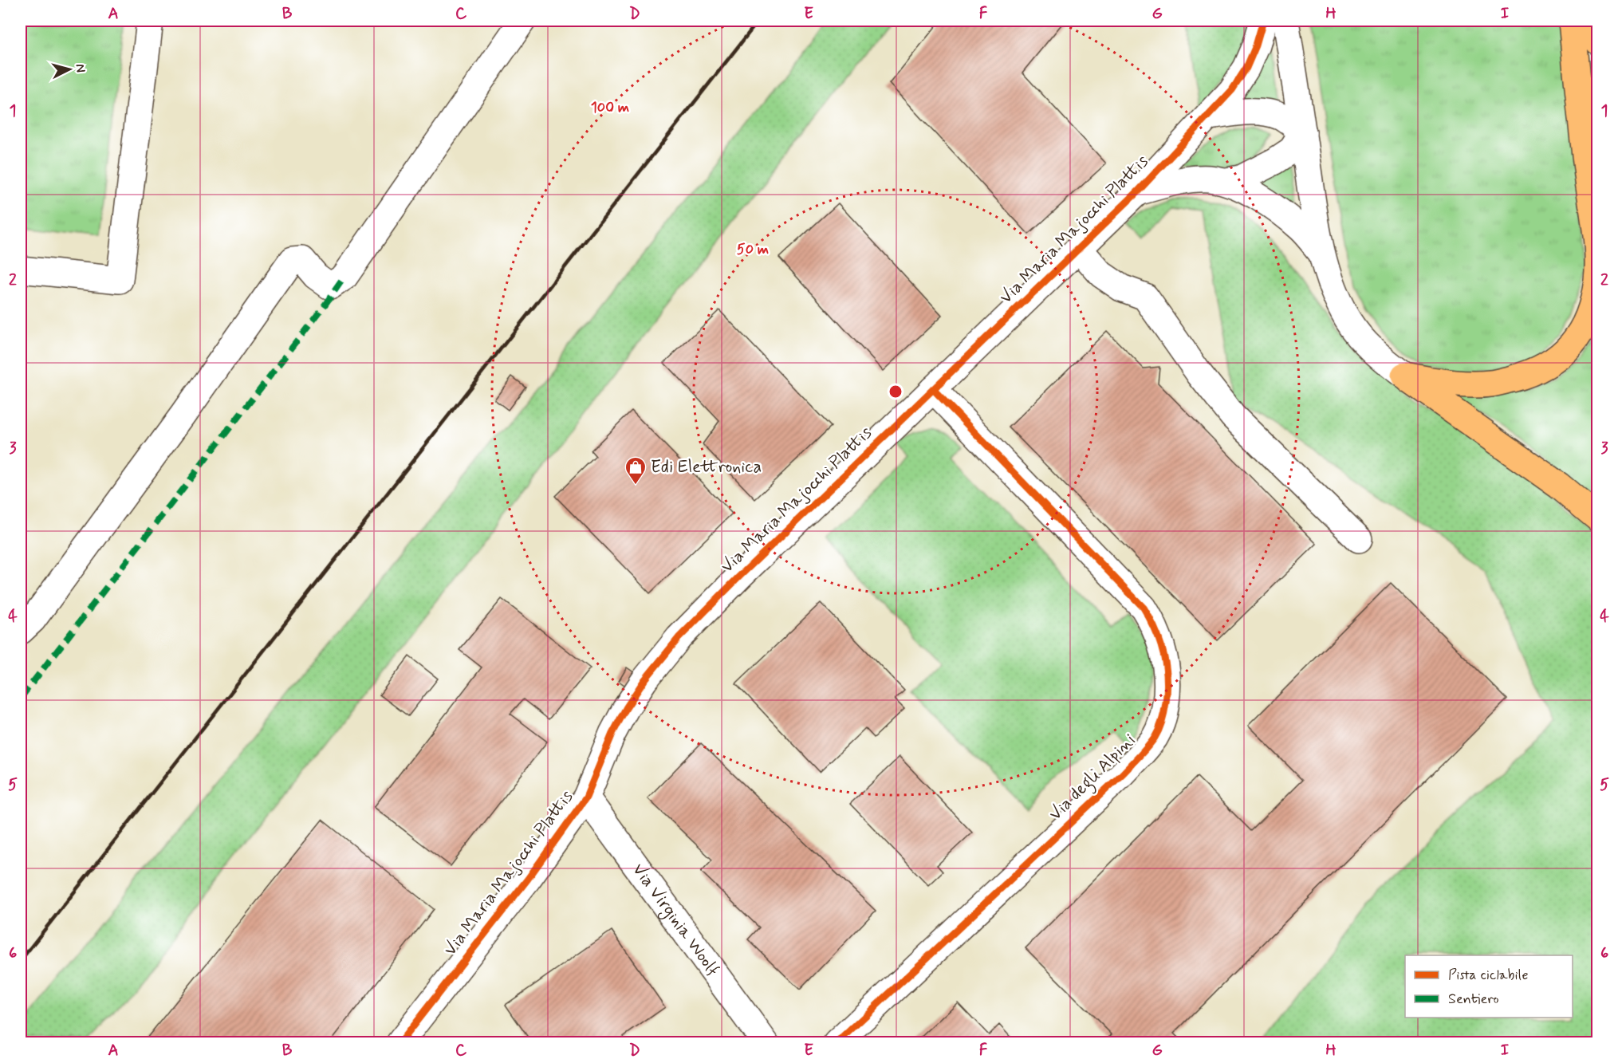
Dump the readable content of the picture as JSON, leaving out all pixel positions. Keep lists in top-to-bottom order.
{
  "streets": {
    "street": ["Via Maria Majocchi Plattis", "Via degli Alpini", "Via Virginia Woolf"]
  },
  "crossings": [
    ["Via Maria Majocchi Plattis", "Via degli Alpini"],
    ["Via Maria Majocchi Plattis", "Via Virginia Woolf"]
  ],
  "places": {
    "shop": ["Edi Elettronica"]
  },
  "legend": ["Pista ciclabile", "Sentiero"],
  "north": "right",
  "grid": {
    "columns": [
      "A",
      "B",
      "C",
      "D",
      "E",
      "F",
      "G",
      "H",
      "I"
    ],
    "rows": [
      "1",
      "2",
      "3",
      "4",
      "5",
      "6"
    ]
  },
  "rings": ["100 m", "50 m"]
}
